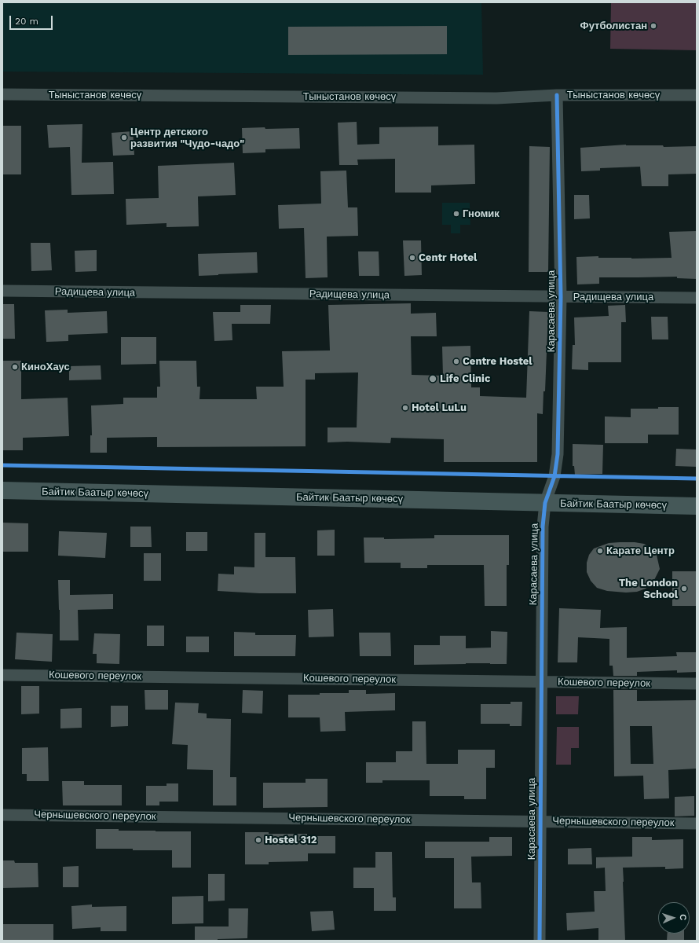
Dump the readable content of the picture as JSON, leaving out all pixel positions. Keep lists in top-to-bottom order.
{
  "streets": {
    "main road": ["Байтик Баатыр көчөсү"],
    "street": [
      "Тыныстанов көчөсү",
      "Радищева улица",
      "Карасаева улица",
      "Кошевого переулок",
      "Чернышевского переулок"
    ]
  },
  "crossings": [
    ["Тыныстанов көчөсү", "Карасаева улица"],
    ["Радищева улица", "Карасаева улица"],
    ["Карасаева улица", "Байтик Баатыр көчөсү"],
    ["Карасаева улица", "Кошевого переулок"],
    ["Карасаева улица", "Чернышевского переулок"]
  ],
  "places": [
    "Футболистан",
    "Центр детского развития \"Чудо-чадо\"",
    "Гномик",
    "Centr Hotel",
    "Centre Hostel",
    "КиноХаус",
    "Life Clinic",
    "Hotel LuLu",
    "Карате Центр",
    "The London School",
    "Hostel 312"
  ],
  "scale_bar": "20 m",
  "north": "right"
}
